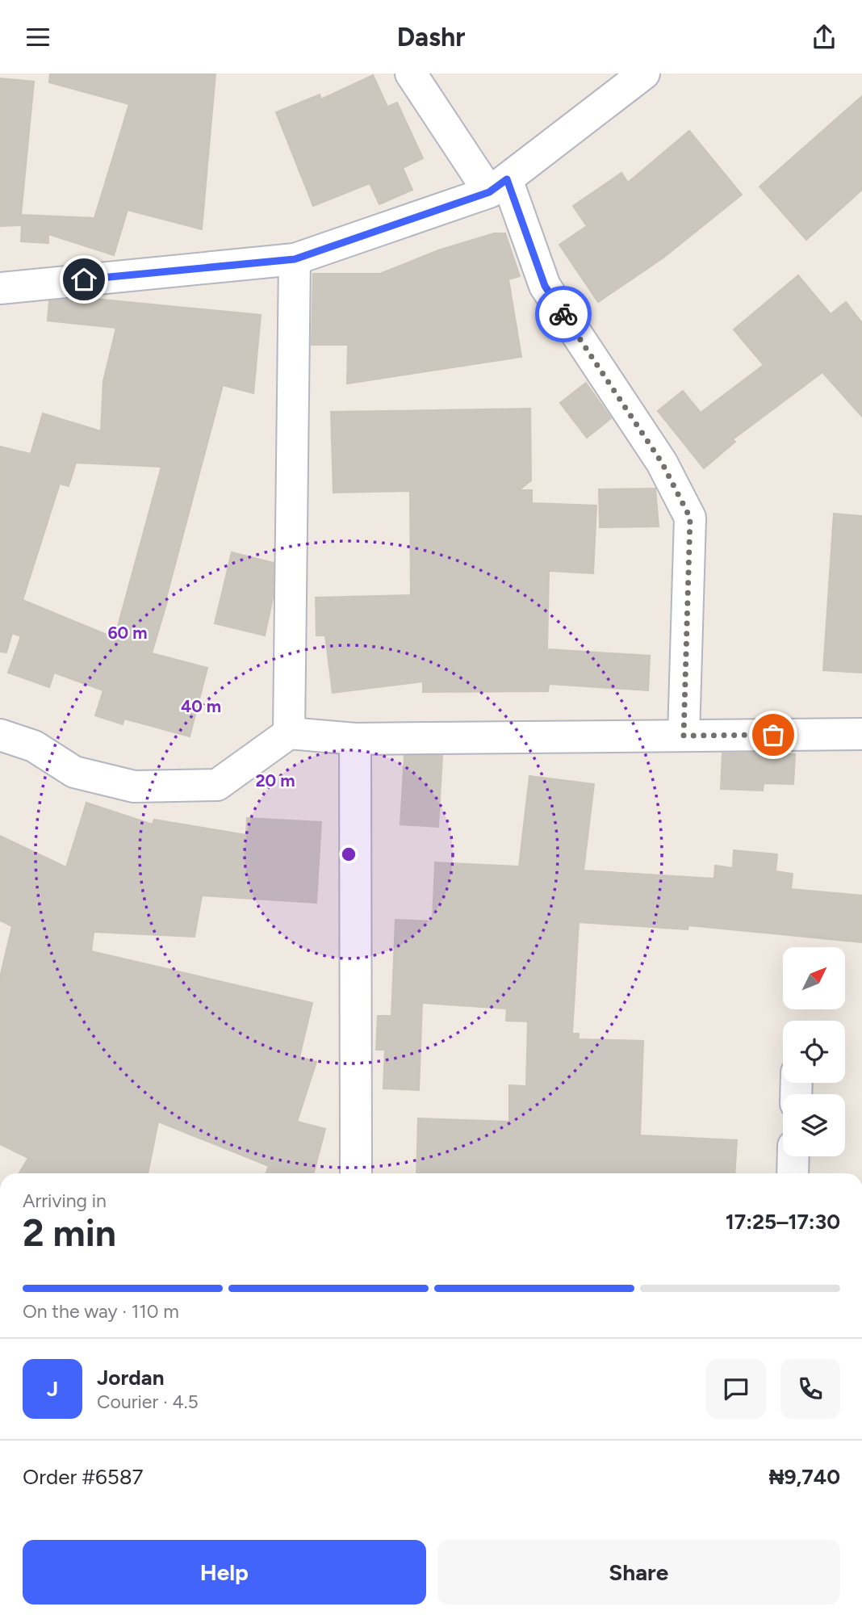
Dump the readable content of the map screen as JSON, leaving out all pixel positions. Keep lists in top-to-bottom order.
{
  "north": "top right",
  "page": {
    "header": "Dashr",
    "heading": ["2 min", "Arriving in", "17:25–17:30"],
    "panel": [
      "Jordan",
      "Courier · 4.5",
      "Order #6587",
      "₦9,740"
    ],
    "bar": "On the way · 110 m",
    "round": "J",
    "buttons": ["Help", "Share"]
  },
  "rings": ["60 m", "40 m", "20 m"]
}
